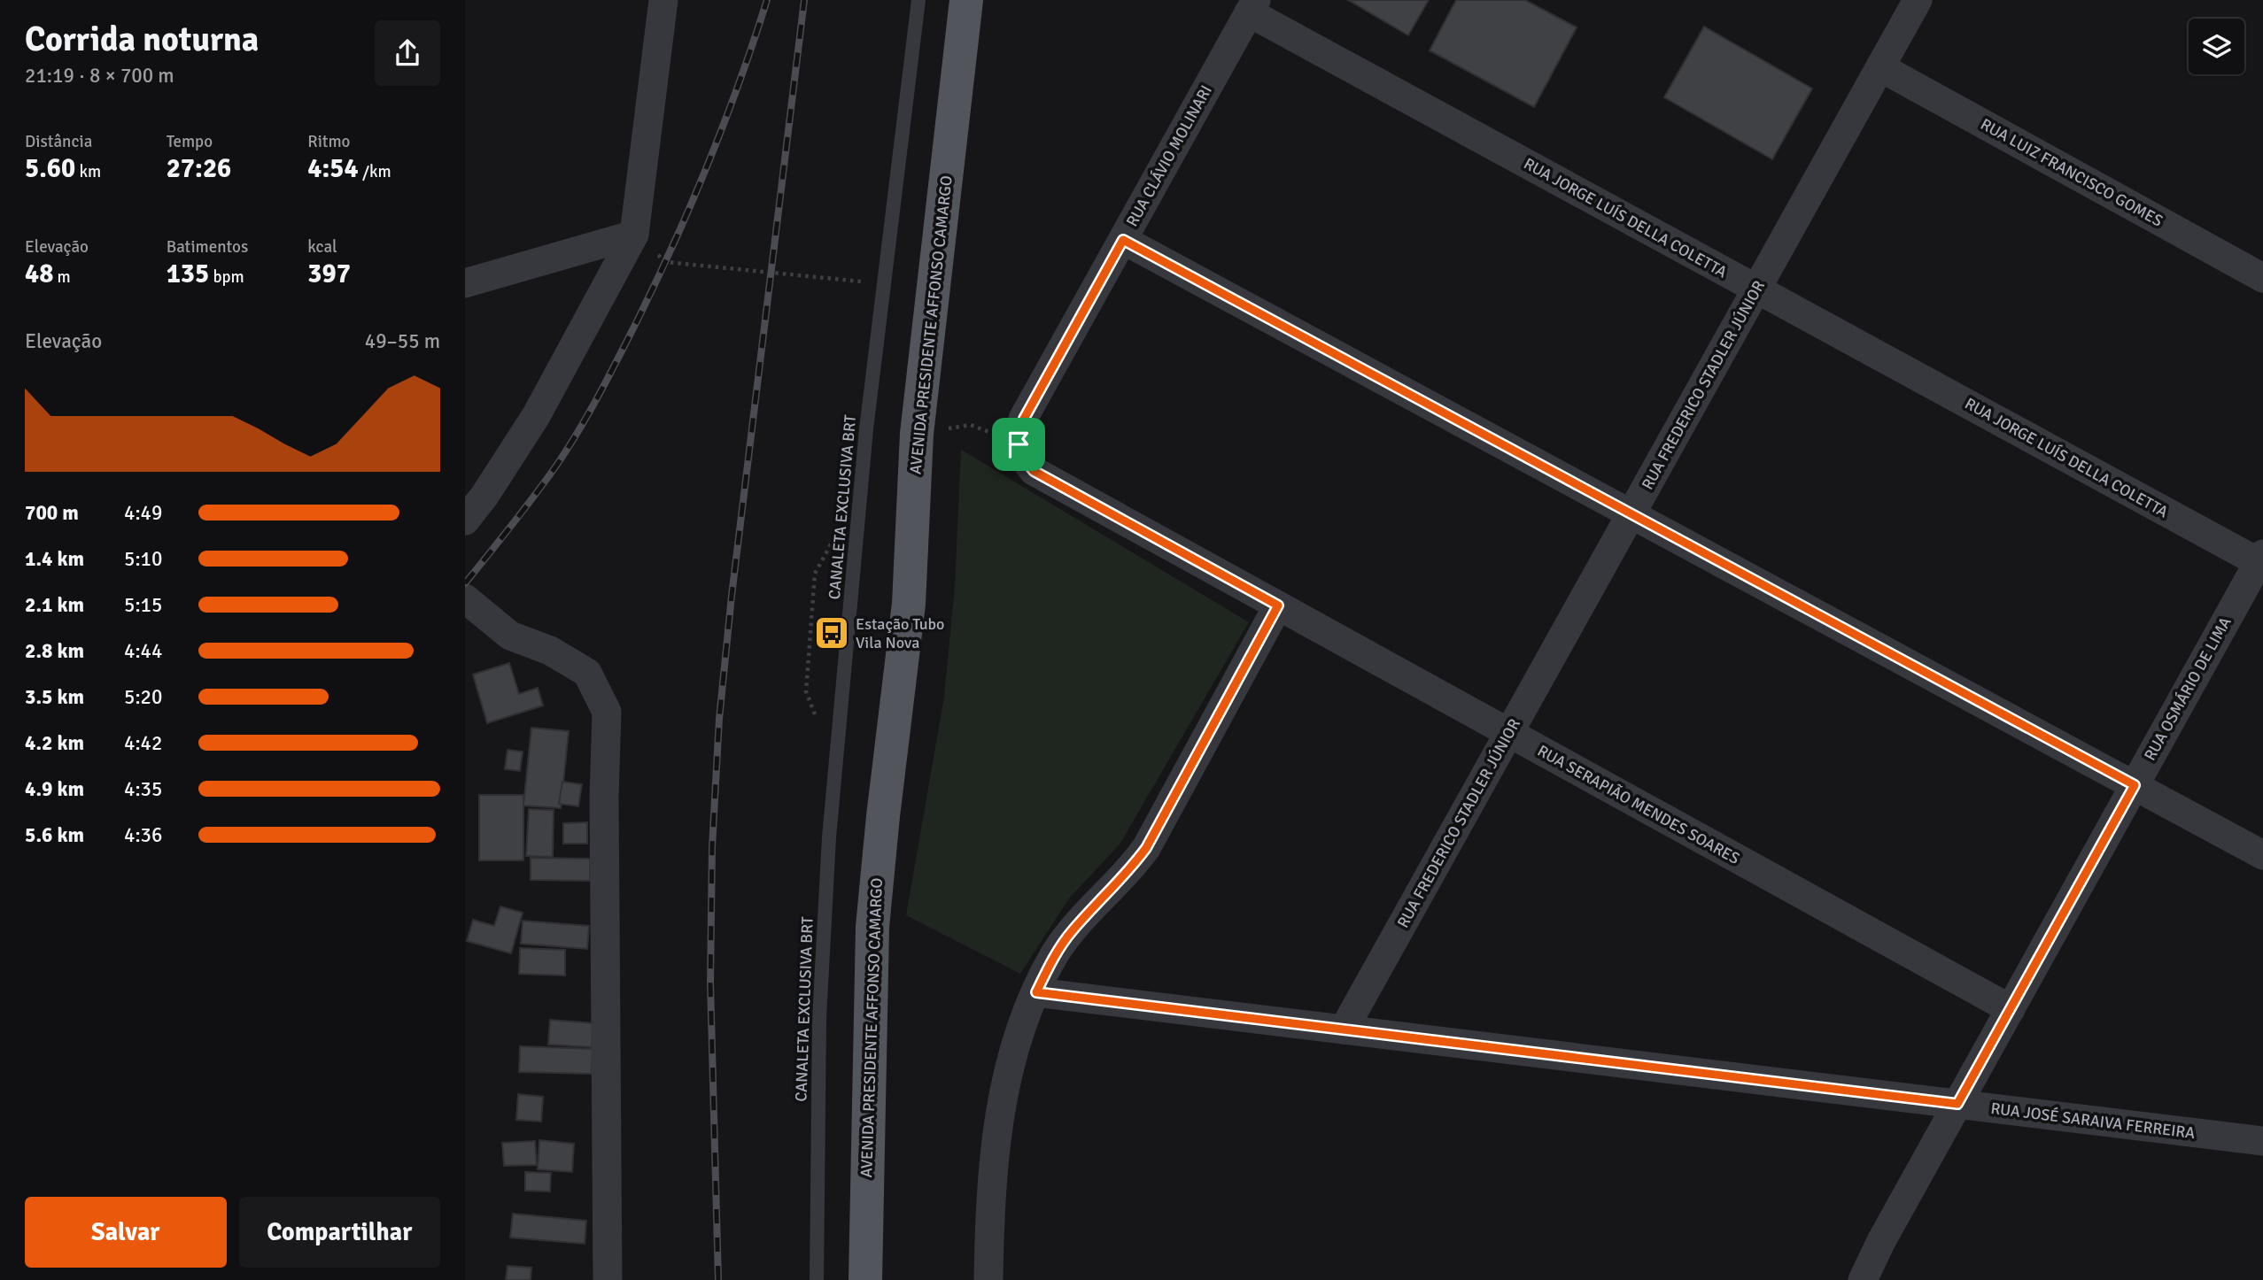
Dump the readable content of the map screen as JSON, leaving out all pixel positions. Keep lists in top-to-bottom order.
{
  "streets": {
    "main road": ["AVENIDA PRESIDENTE AFFONSO CAMARGO"],
    "street": [
      "RUA CLÁVIO MOLINARI",
      "RUA LUIZ FRANCISCO GOMES",
      "RUA JORGE LUÍS DELLA COLETTA",
      "RUA FREDERICO STADLER JÚNIOR",
      "RUA OSMÁRIO DE LIMA",
      "RUA SERAPIÃO MENDES SOARES",
      "RUA JOSÉ SARAIVA FERREIRA"
    ],
    "lane": ["CANALETA EXCLUSIVA BRT"]
  },
  "crossings": [
    ["RUA CLÁVIO MOLINARI", "RUA JORGE LUÍS DELLA COLETTA"],
    ["RUA CLÁVIO MOLINARI", "RUA SERAPIÃO MENDES SOARES"],
    ["RUA LUIZ FRANCISCO GOMES", "RUA FREDERICO STADLER JÚNIOR"],
    ["RUA JORGE LUÍS DELLA COLETTA", "RUA FREDERICO STADLER JÚNIOR"],
    ["RUA JORGE LUÍS DELLA COLETTA", "RUA OSMÁRIO DE LIMA"],
    ["RUA FREDERICO STADLER JÚNIOR", "RUA SERAPIÃO MENDES SOARES"],
    ["RUA FREDERICO STADLER JÚNIOR", "RUA JOSÉ SARAIVA FERREIRA"],
    ["RUA OSMÁRIO DE LIMA", "RUA SERAPIÃO MENDES SOARES"],
    ["RUA OSMÁRIO DE LIMA", "RUA JOSÉ SARAIVA FERREIRA"]
  ],
  "places": {
    "bus stop": ["Estação Tubo Vila Nova"]
  },
  "page": {
    "heading": ["Corrida noturna", "21:19 · 8 × 700 m"],
    "stats": [
      ["Distância", "5.60 km"],
      ["Tempo", "27:26"],
      ["Ritmo", "4:54 /km"],
      ["Elevação", "48 m"],
      ["Batimentos", "135 bpm"],
      ["kcal", "397"]
    ],
    "chart": ["Elevação", "49–55 m"],
    "list": [
      {
        "name": "700 m",
        "note": "4:49"
      },
      {
        "name": "1.4 km",
        "note": "5:10"
      },
      {
        "name": "2.1 km",
        "note": "5:15"
      },
      {
        "name": "2.8 km",
        "note": "4:44"
      },
      {
        "name": "3.5 km",
        "note": "5:20"
      },
      {
        "name": "4.2 km",
        "note": "4:42"
      },
      {
        "name": "4.9 km",
        "note": "4:35"
      },
      {
        "name": "5.6 km",
        "note": "4:36"
      }
    ],
    "buttons": ["Salvar", "Compartilhar"]
  }
}
